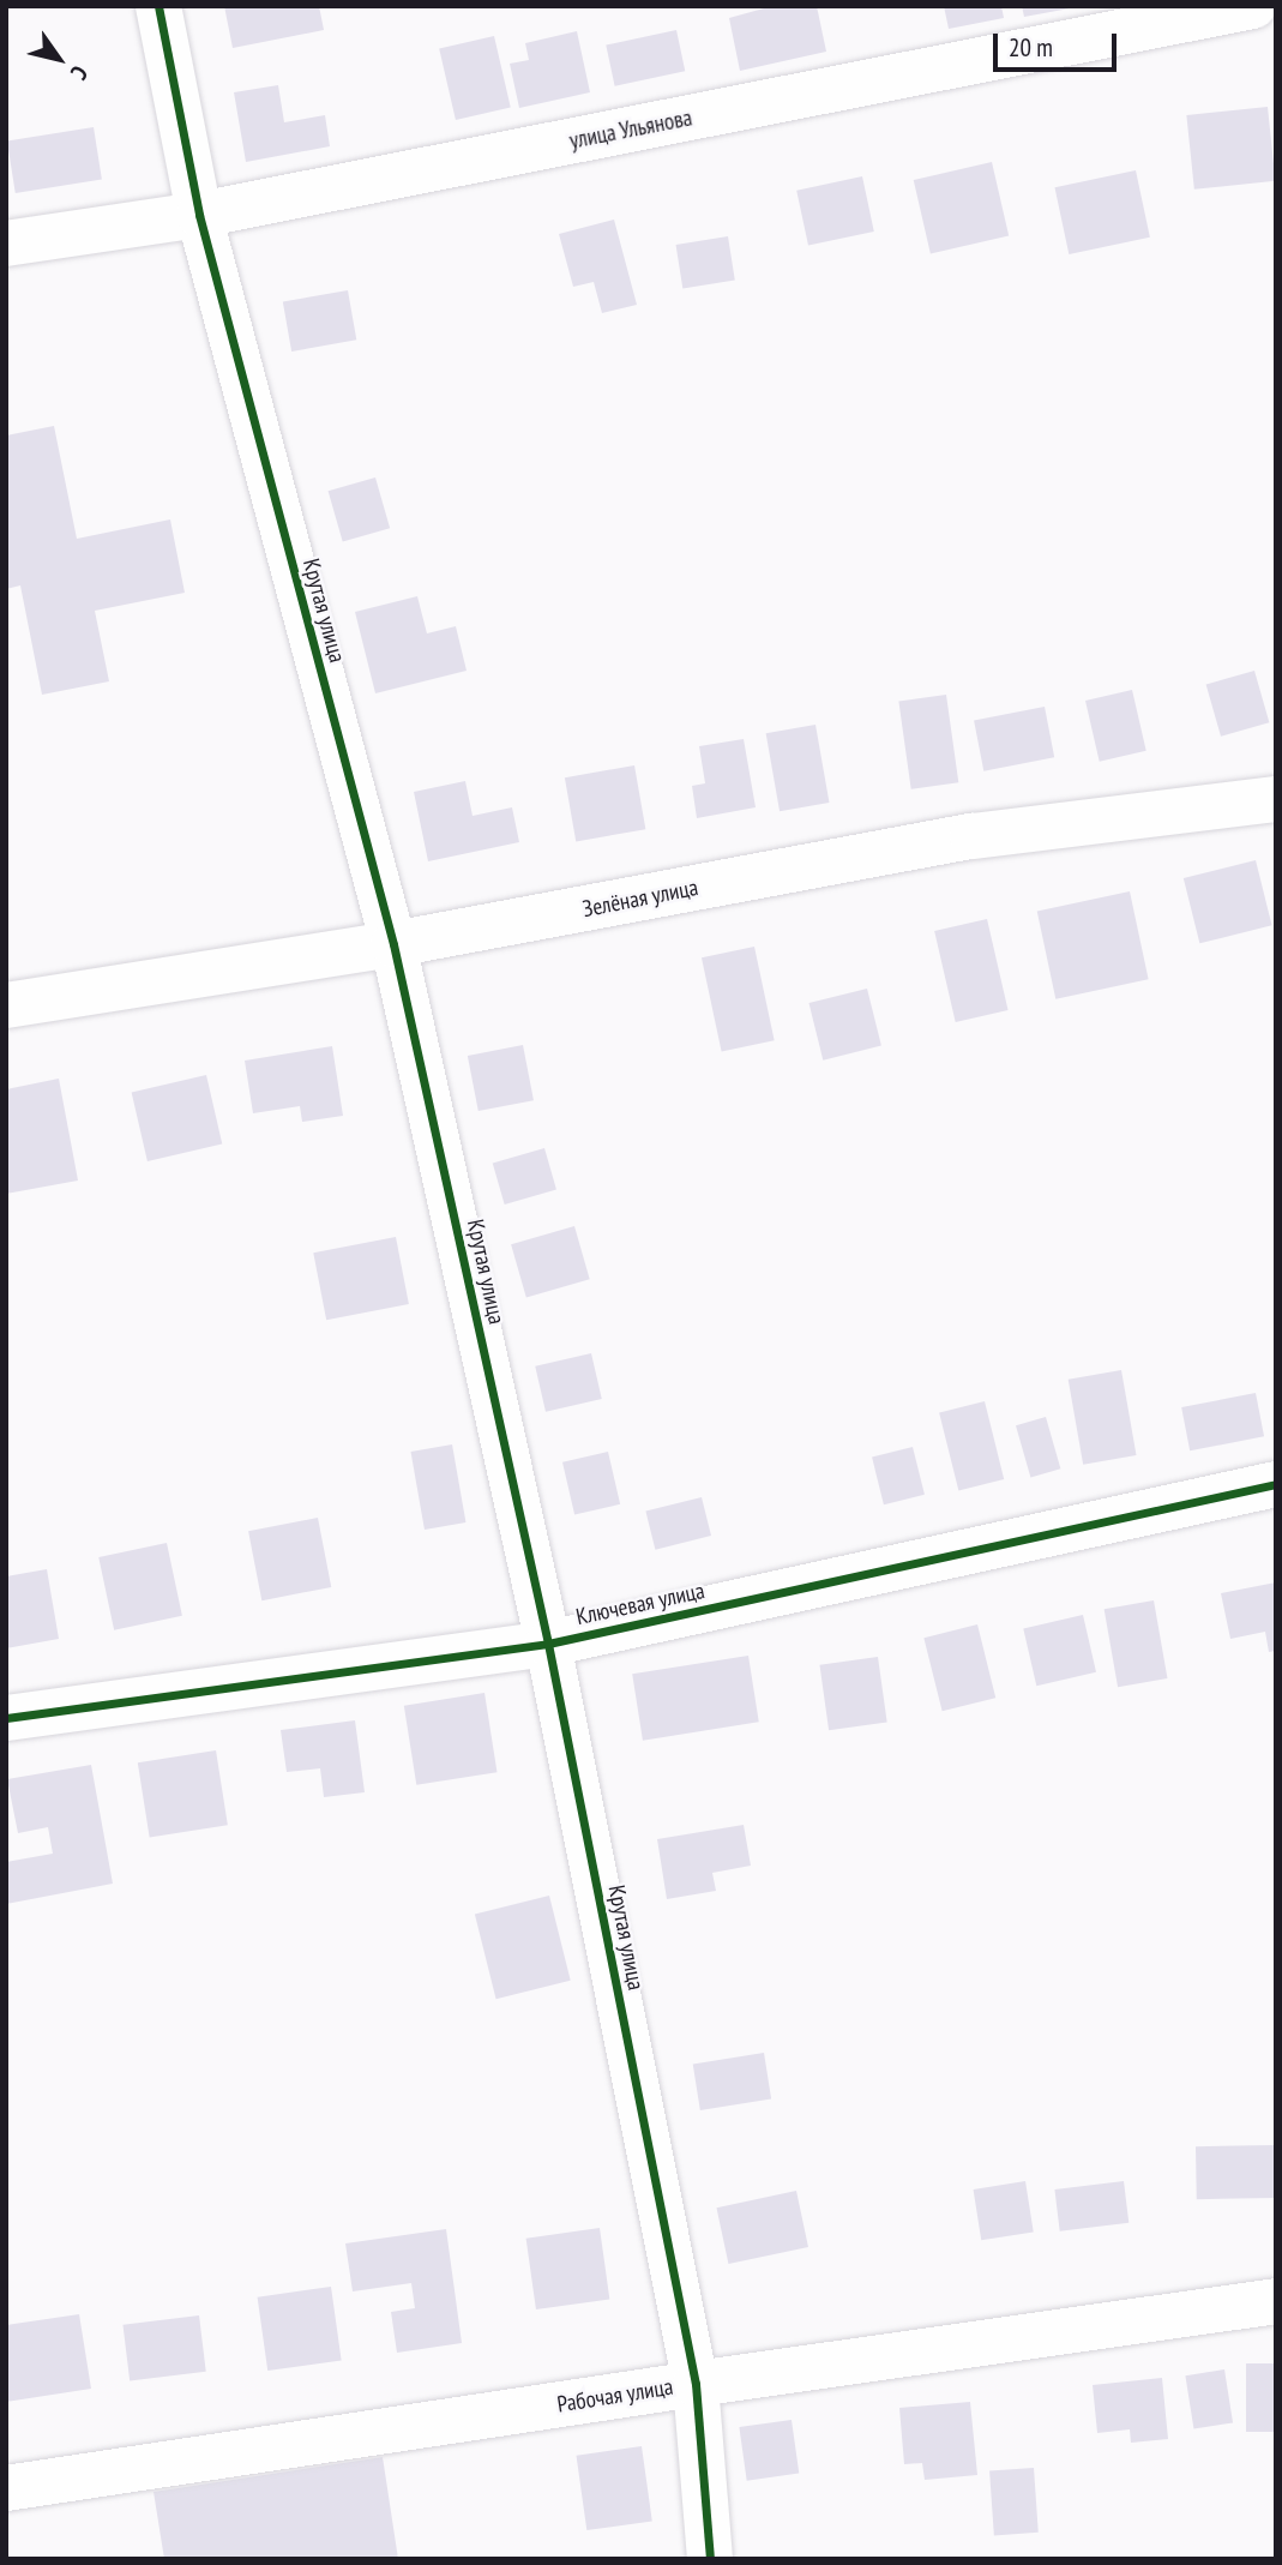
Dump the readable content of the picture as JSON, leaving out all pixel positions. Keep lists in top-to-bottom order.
{
  "streets": {
    "street": [
      "улица Ульянова",
      "Крутая улица",
      "Зелёная улица",
      "Ключевая улица",
      "Рабочая улица"
    ]
  },
  "crossings": [
    ["улица Ульянова", "Крутая улица"],
    ["Крутая улица", "Зелёная улица"],
    ["Крутая улица", "Ключевая улица"],
    ["Крутая улица", "Рабочая улица"]
  ],
  "scale_bar": "20 m",
  "north": "bottom right"
}
